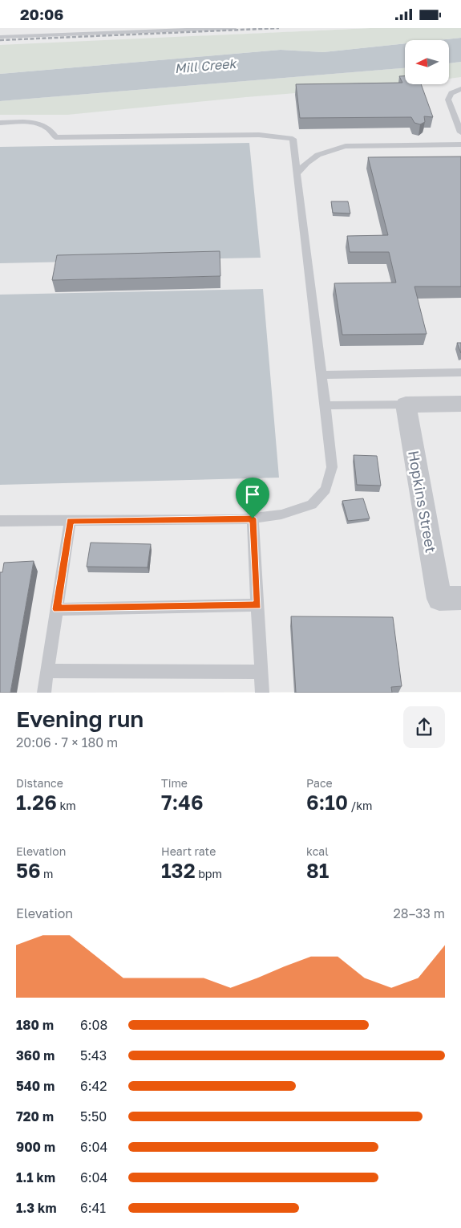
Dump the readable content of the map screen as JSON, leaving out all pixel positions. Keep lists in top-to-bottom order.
{
  "streets": {
    "street": ["Hopkins Street"]
  },
  "water": ["Mill Creek"],
  "north": "left",
  "page": {
    "status": "20:06",
    "heading": ["Evening run", "20:06 · 7 × 180 m"],
    "stats": [
      ["Distance", "1.26 km"],
      ["Time", "7:46"],
      ["Pace", "6:10 /km"],
      ["Elevation", "56 m"],
      ["Heart rate", "132 bpm"],
      ["kcal", "81"]
    ],
    "chart": ["Elevation", "28–33 m"],
    "list": [
      {
        "name": "180 m",
        "note": "6:08"
      },
      {
        "name": "360 m",
        "note": "5:43"
      },
      {
        "name": "540 m",
        "note": "6:42"
      },
      {
        "name": "720 m",
        "note": "5:50"
      },
      {
        "name": "900 m",
        "note": "6:04"
      },
      {
        "name": "1.1 km",
        "note": "6:04"
      },
      {
        "name": "1.3 km",
        "note": "6:41"
      }
    ]
  }
}
